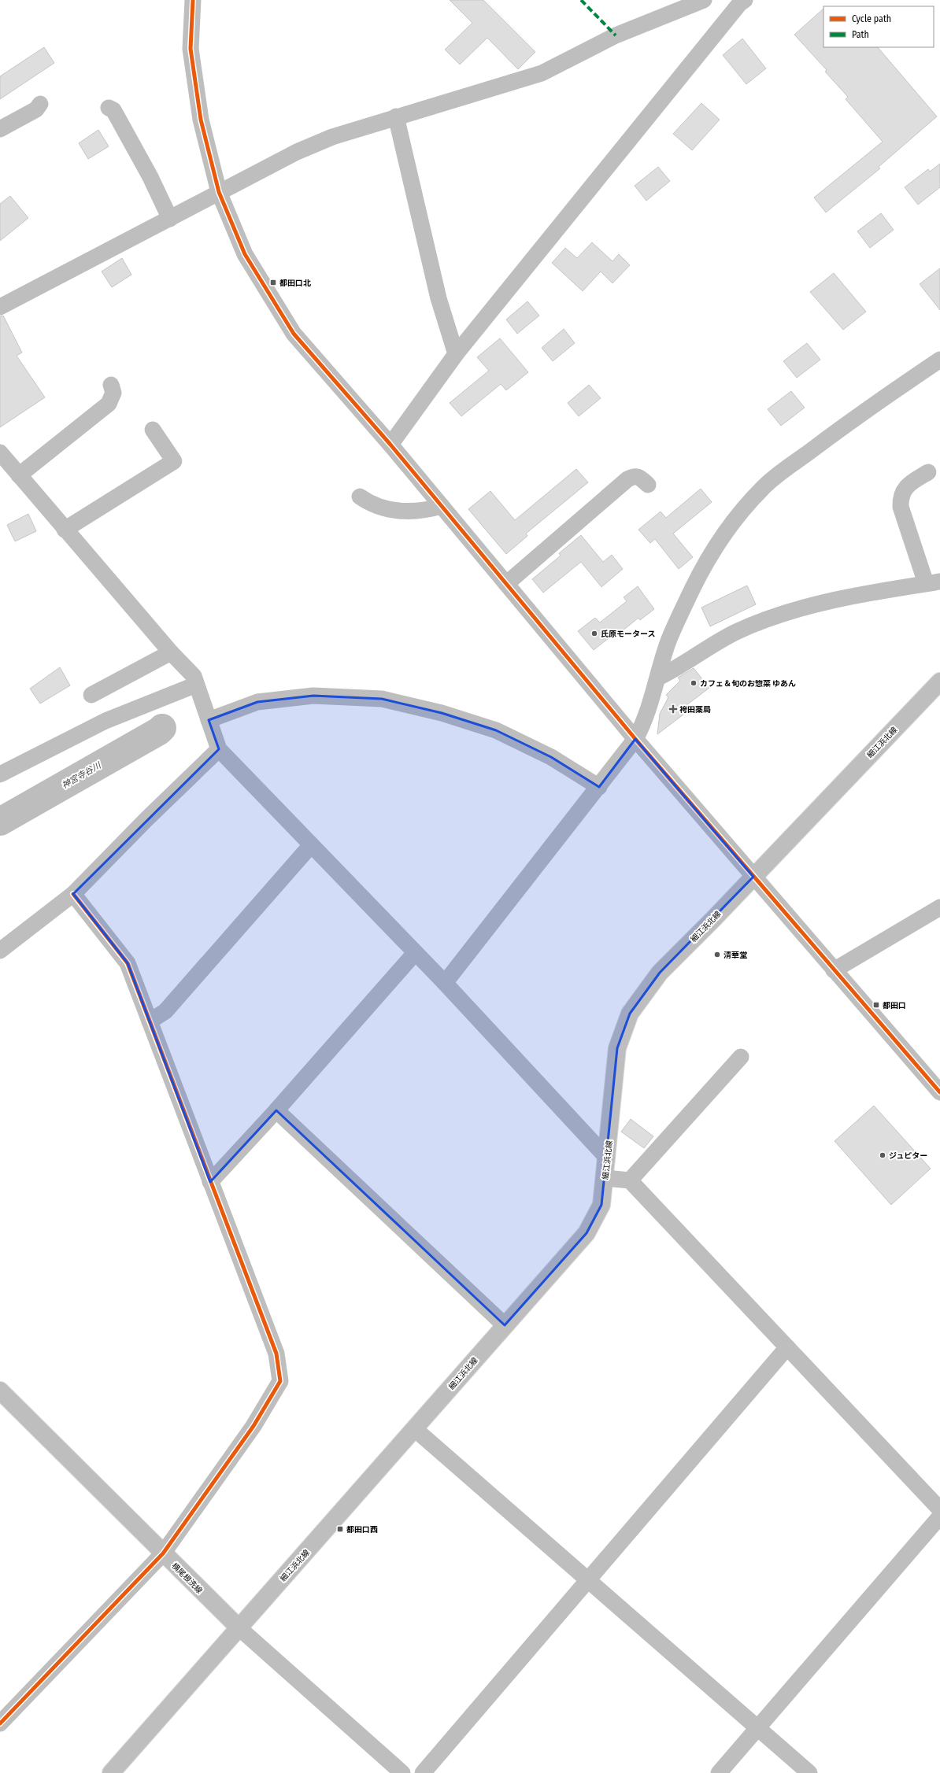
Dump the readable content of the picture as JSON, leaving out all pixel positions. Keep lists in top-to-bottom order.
{
  "streets": {
    "main road": ["細江浜北線", "横尾根洗線"]
  },
  "crossings": [
    ["細江浜北線", "横尾根洗線"]
  ],
  "water": ["神宮寺谷川"],
  "places": {
    "transit": ["都田口北", "都田口", "都田口西"],
    "other": [
      "氏原モータース",
      "カフェ＆旬のお惣菜 ゆあん",
      "清華堂",
      "ジュピター"
    ],
    "health": ["袴田薬局"]
  },
  "legend": ["Cycle path", "Path"]
}
